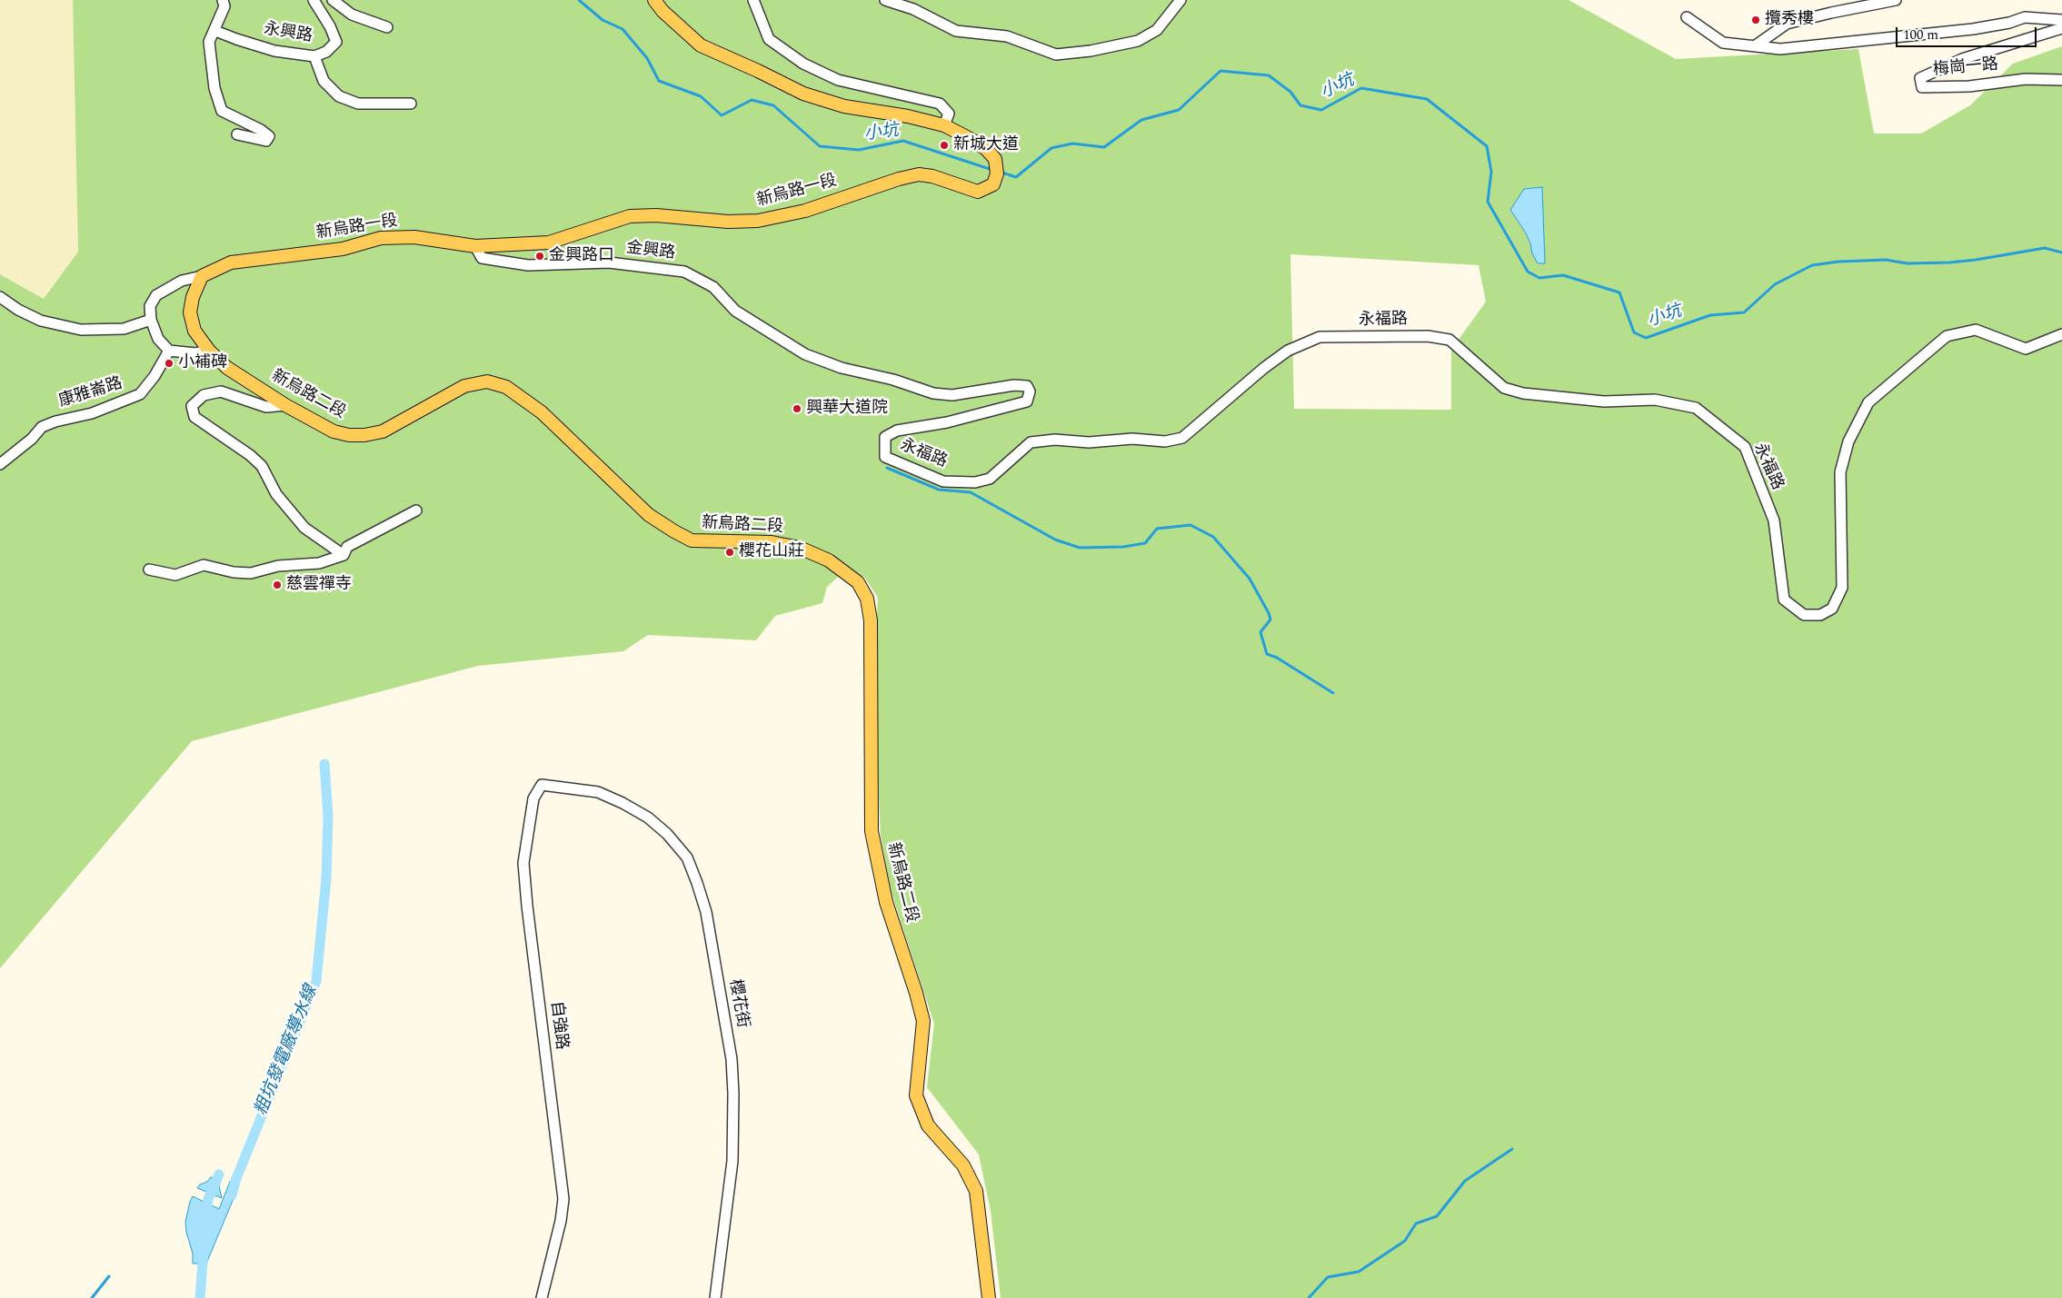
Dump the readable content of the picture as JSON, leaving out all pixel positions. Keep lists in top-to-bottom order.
{
  "streets": {
    "main road": ["新烏路一段", "新烏路二段"],
    "street": [
      "永興路",
      "梅崗一路",
      "金興路",
      "永福路",
      "康雅崙路",
      "櫻花街",
      "自強路"
    ]
  },
  "crossings": [
    ["新烏路一段", "金興路"],
    ["新烏路一段", "新烏路二段"],
    ["金興路", "永福路"],
    ["櫻花街", "自強路"]
  ],
  "water": ["小坑", "粗坑發電廠導水線"],
  "places": [
    "攬秀樓",
    "新城大道",
    "金興路口",
    "小補碑",
    "興華大道院",
    "櫻花山莊",
    "慈雲禪寺"
  ],
  "scale_bar": "100 m"
}
